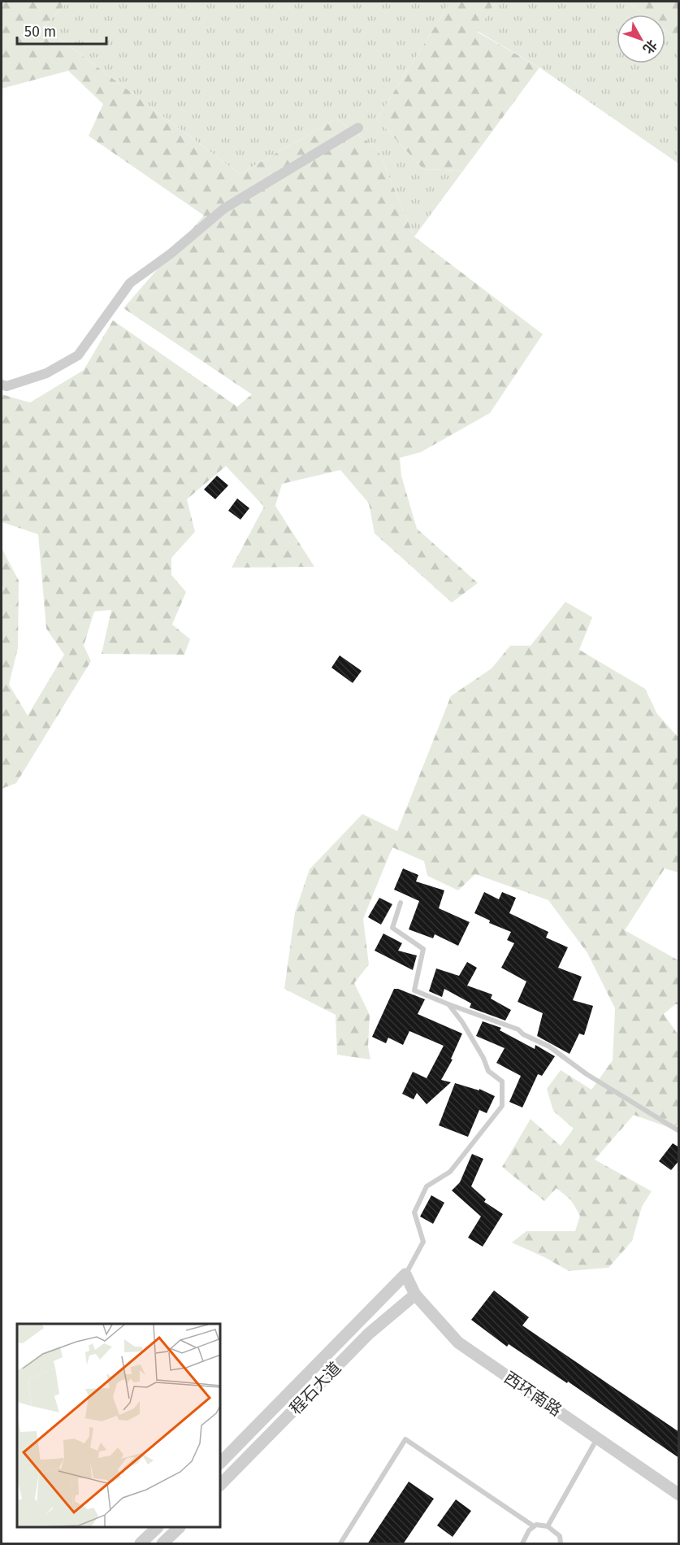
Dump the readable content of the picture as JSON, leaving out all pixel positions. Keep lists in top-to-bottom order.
{
  "streets": {
    "street": ["程石大道", "西环南路"]
  },
  "crossings": [
    ["程石大道", "西环南路"]
  ],
  "scale_bar": "50 m",
  "north": "bottom right"
}
